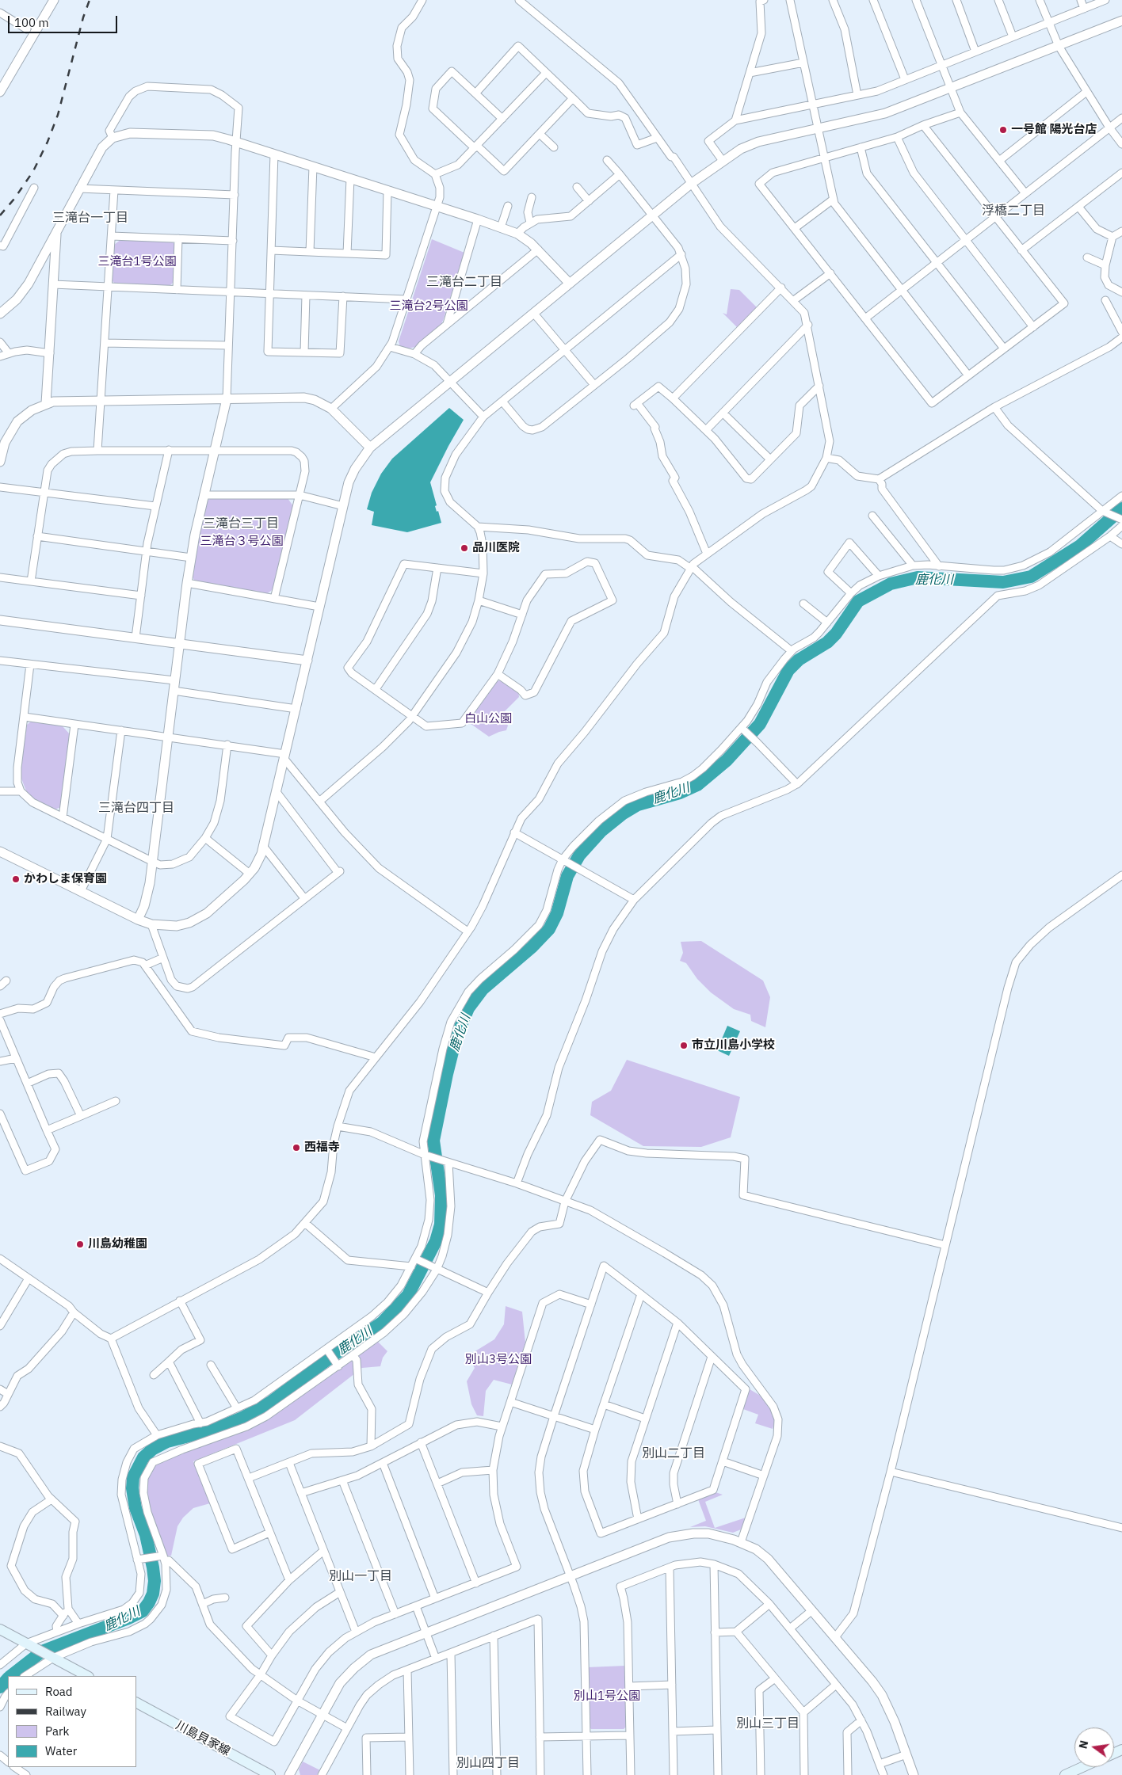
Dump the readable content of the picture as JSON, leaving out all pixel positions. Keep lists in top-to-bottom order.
{
  "streets": {
    "main road": ["川島貝家線"]
  },
  "districts": [
    "浮橋二丁目",
    "三滝台一丁目",
    "三滝台二丁目",
    "三滝台三丁目",
    "三滝台四丁目",
    "別山二丁目",
    "別山一丁目",
    "別山三丁目",
    "別山四丁目"
  ],
  "water": ["鹿化川"],
  "parks": [
    "三滝台1号公園",
    "三滝台2号公園",
    "三滝台３号公園",
    "白山公園",
    "別山3号公園",
    "別山1号公園"
  ],
  "places": [
    "一号館 陽光台店",
    "品川医院",
    "かわしま保育園",
    "市立川島小学校",
    "西福寺",
    "川島幼稚園"
  ],
  "legend": [
    "Road",
    "Railway",
    "Park",
    "Water"
  ],
  "scale_bar": "100 m",
  "north": "left"
}
